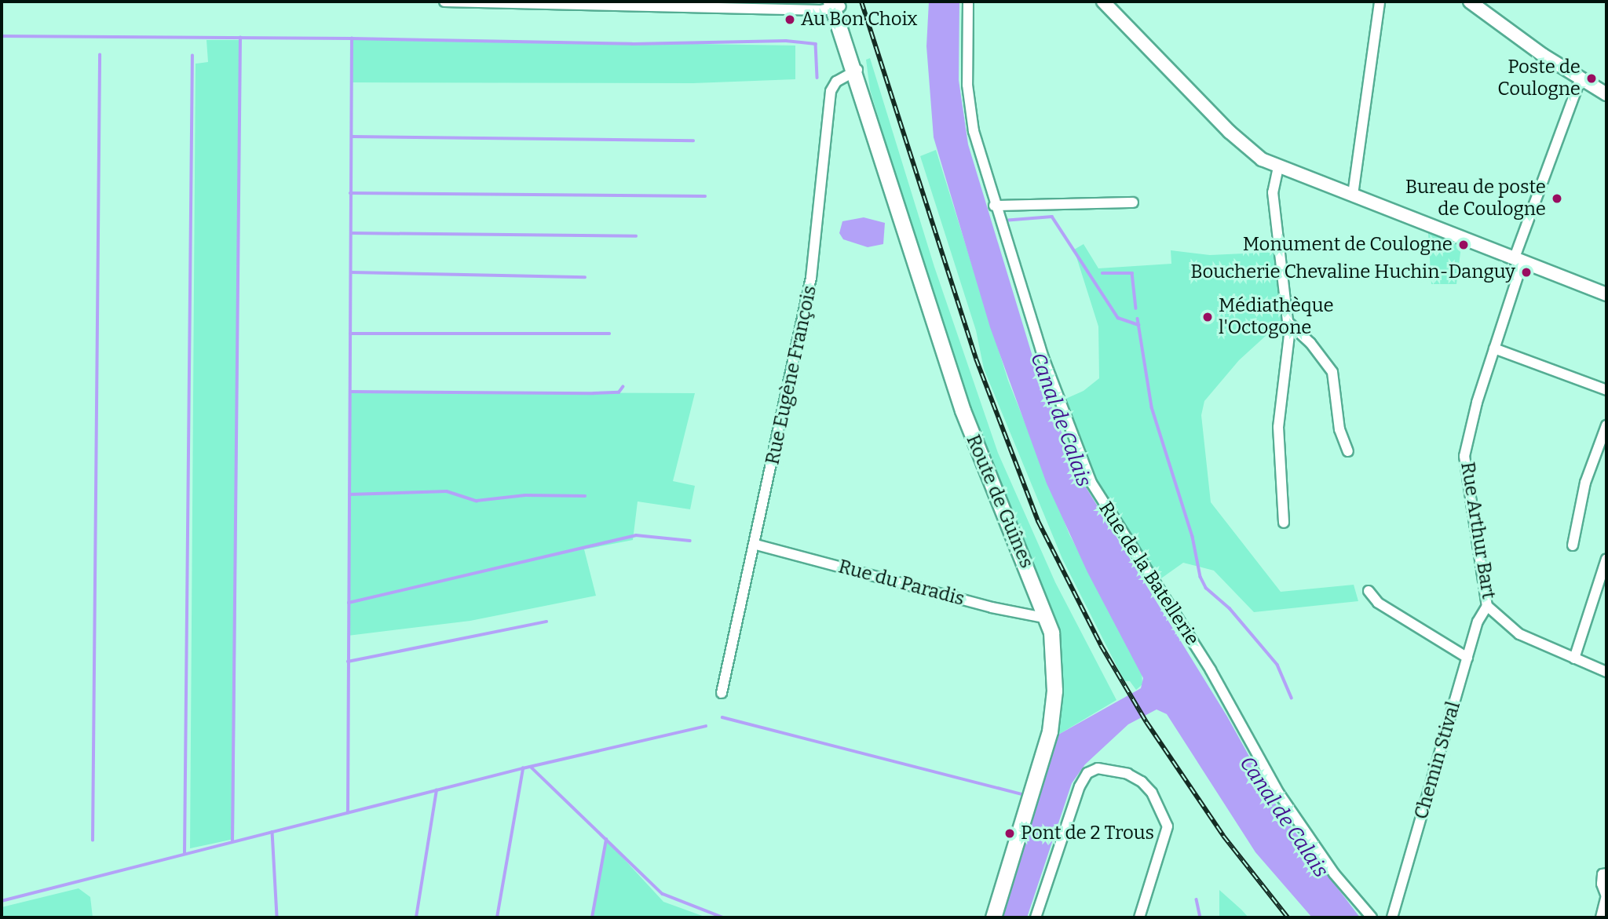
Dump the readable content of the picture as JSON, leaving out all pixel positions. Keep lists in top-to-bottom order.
{
  "streets": {
    "main road": ["Route de Guînes"],
    "street": [
      "Rue Eugène François",
      "Rue Arthur Bart",
      "Rue de la Batellerie",
      "Rue du Paradis",
      "Chemin Stival"
    ]
  },
  "crossings": [
    ["Rue Eugène François", "Route de Guînes"],
    ["Rue Eugène François", "Rue du Paradis"],
    ["Route de Guînes", "Rue du Paradis"],
    ["Rue Arthur Bart", "Chemin Stival"]
  ],
  "water": ["Canal de Calais"],
  "places": [
    "Au Bon Choix",
    "Poste de Coulogne",
    "Bureau de poste de Coulogne",
    "Monument de Coulogne",
    "Boucherie Chevaline Huchin-Danguy",
    "Médiathèque l'Octogone",
    "Pont de 2 Trous"
  ]
}
